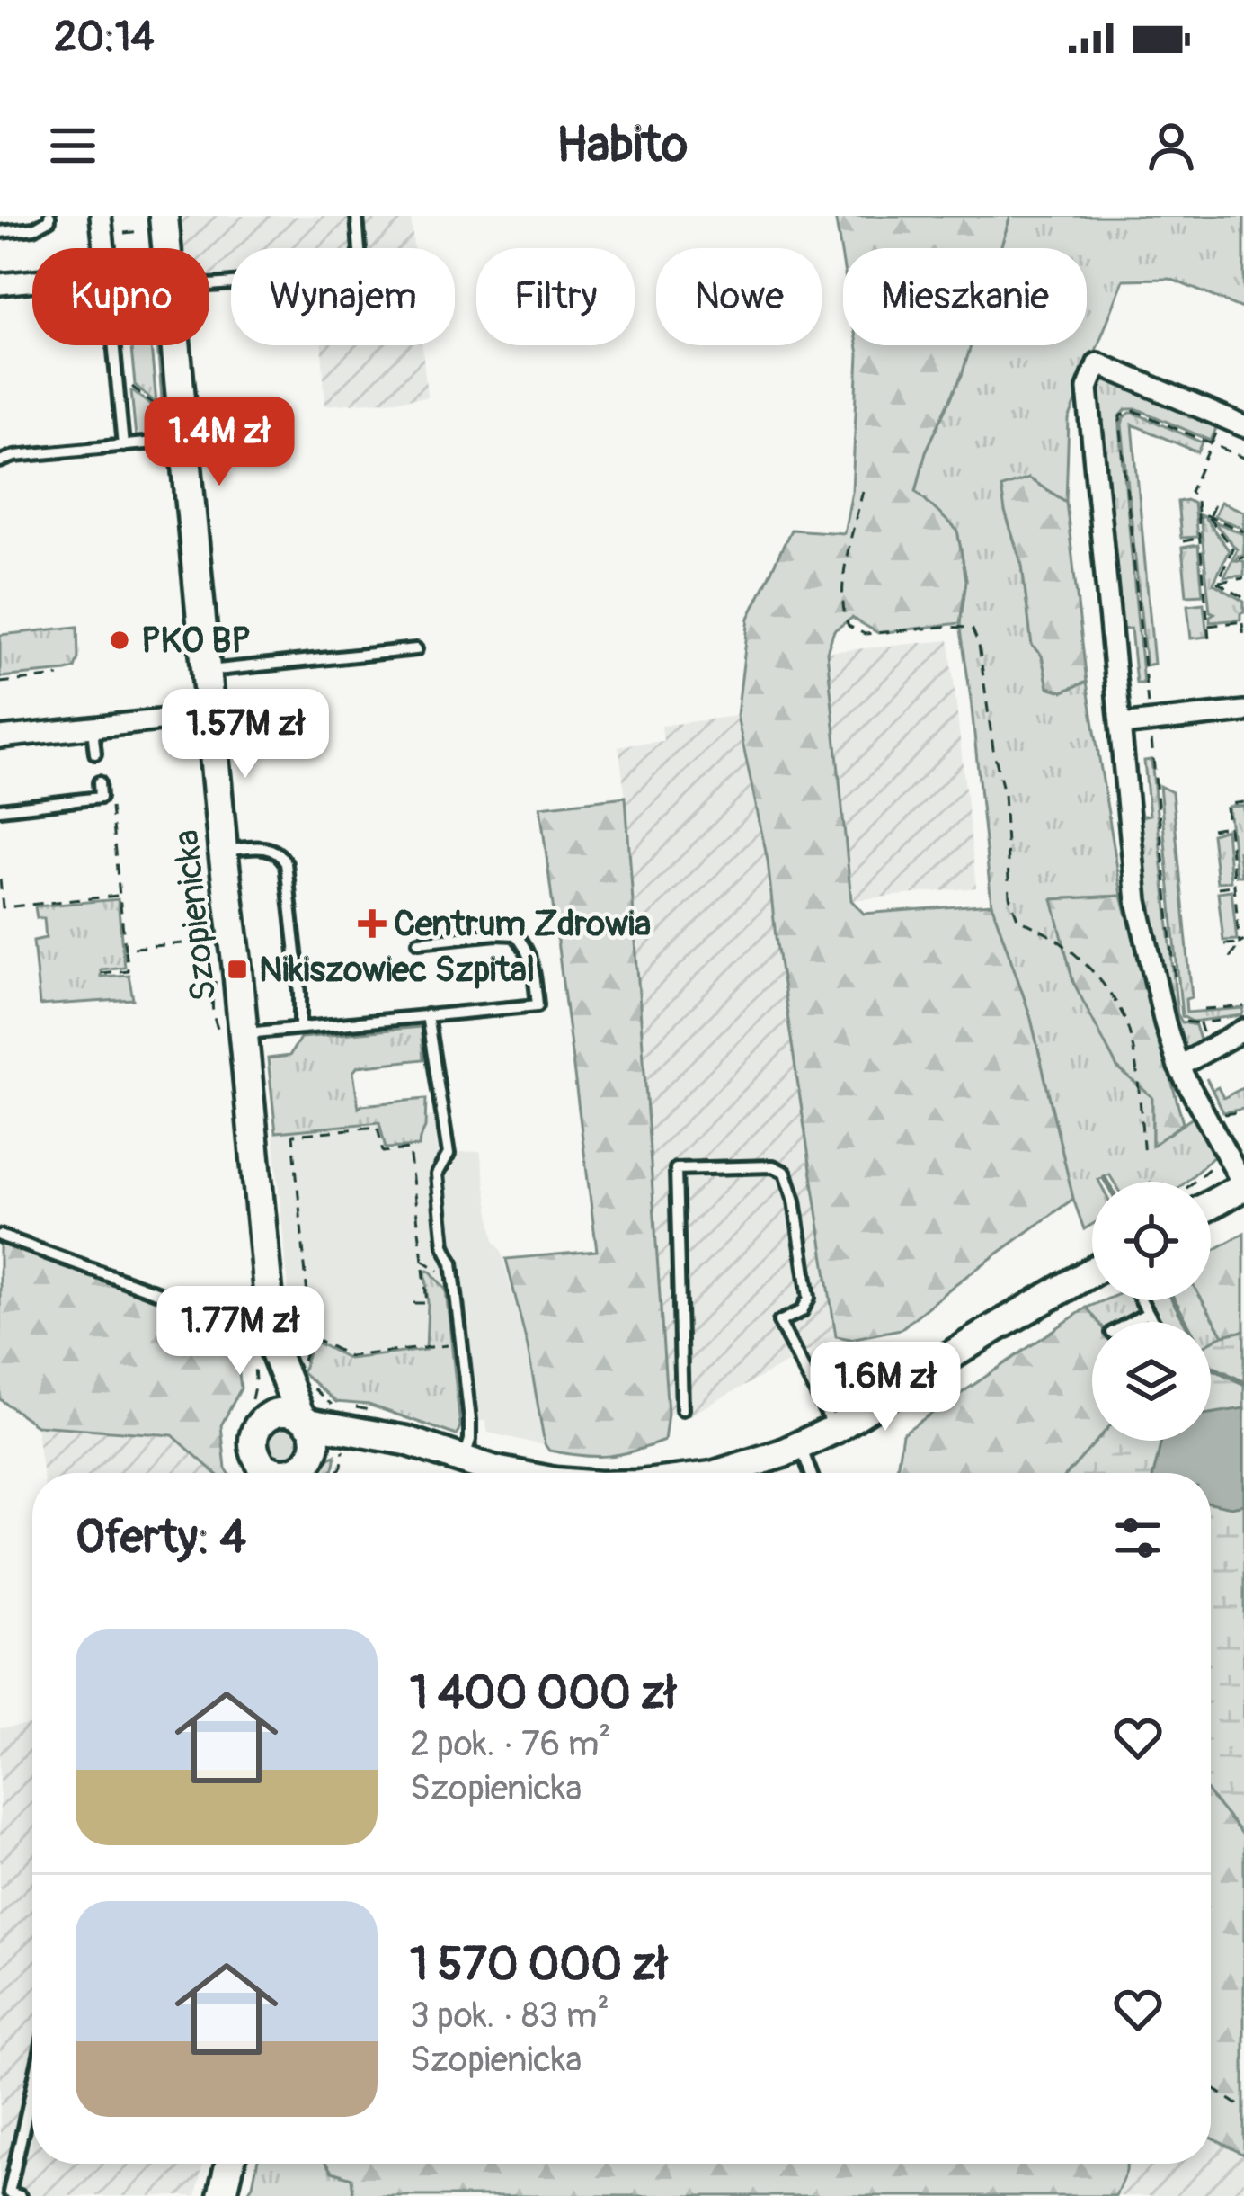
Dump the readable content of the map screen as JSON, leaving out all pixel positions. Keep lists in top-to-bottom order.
{
  "streets": {
    "street": ["Szopienicka"]
  },
  "places": {
    "other": ["PKO BP"],
    "health": ["Centrum Zdrowia"],
    "transit": ["Nikiszowiec Szpital"]
  },
  "page": {
    "status": "20:14",
    "header": "Habito",
    "chip": [
      "Kupno",
      "Wynajem",
      "Filtry",
      "Nowe",
      "Mieszkanie"
    ],
    "price": [
      "1.4M zł",
      "1.57M zł",
      "1.77M zł",
      "1.6M zł"
    ],
    "heading": "Oferty: 4",
    "list": [
      {
        "name": "1 400 000 zł",
        "note": "2 pok. · 76 m² · Szopienicka"
      },
      {
        "name": "1 570 000 zł",
        "note": "3 pok. · 83 m² · Szopienicka"
      }
    ]
  }
}
